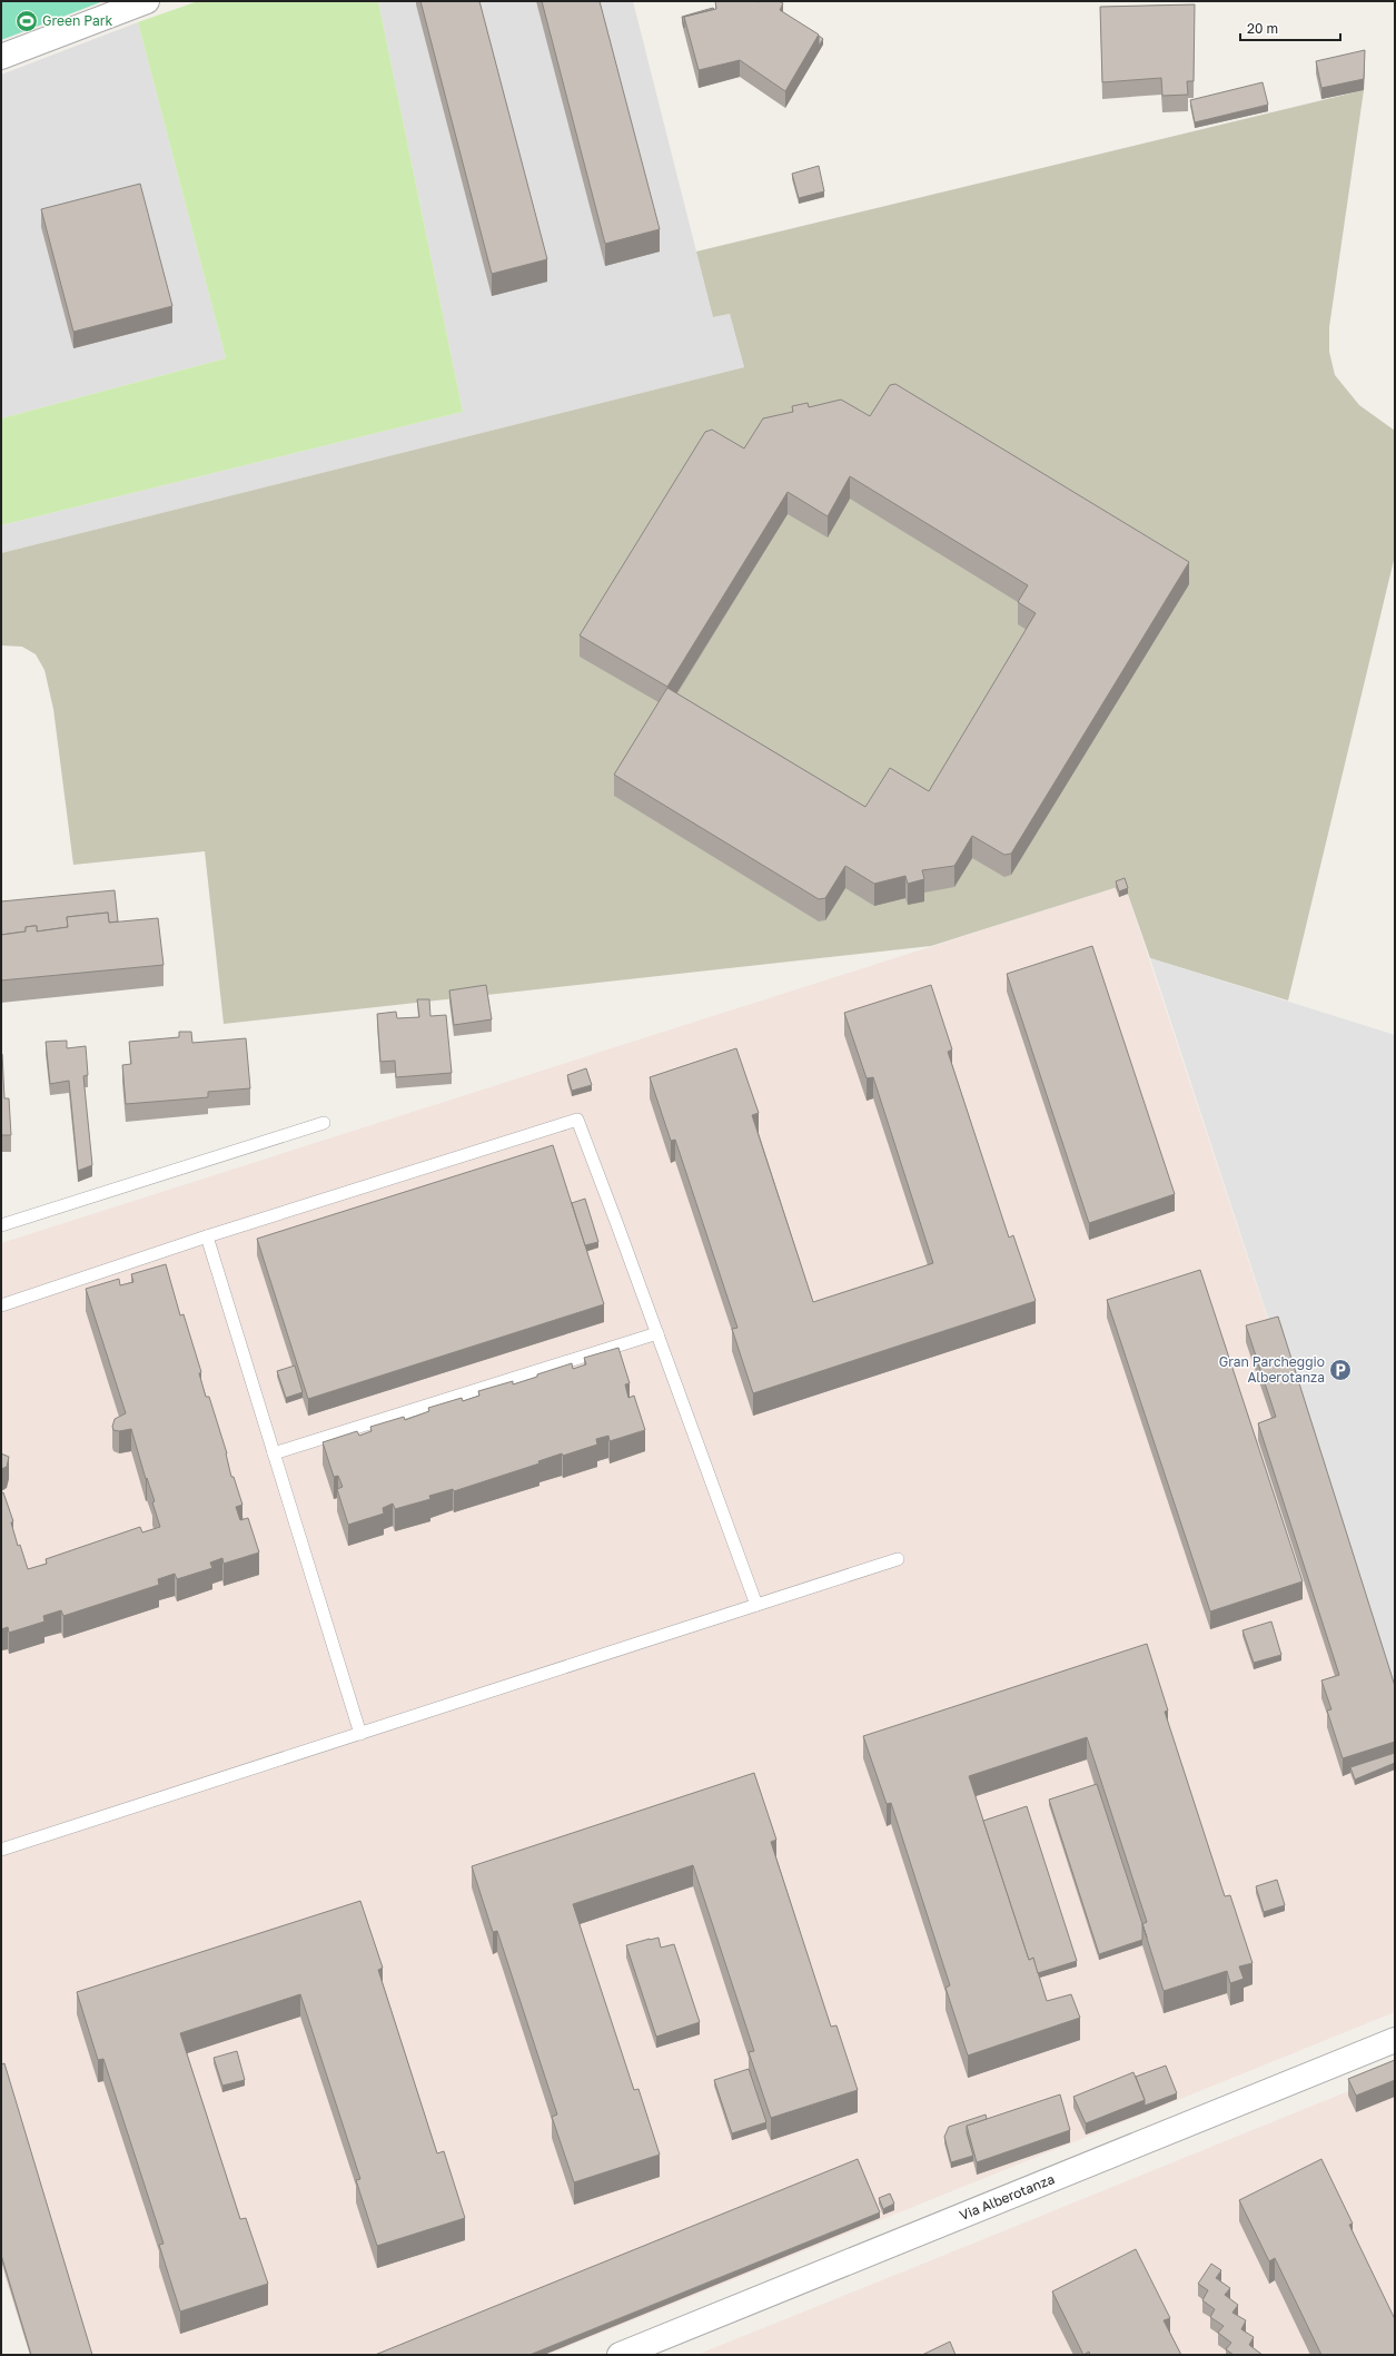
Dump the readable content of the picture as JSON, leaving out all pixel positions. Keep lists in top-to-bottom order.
{
  "streets": {
    "street": ["Via Alberotanza"]
  },
  "places": {
    "sports": ["Green Park"],
    "parking": ["Gran Parcheggio Alberotanza"]
  },
  "scale_bar": "20 m"
}
